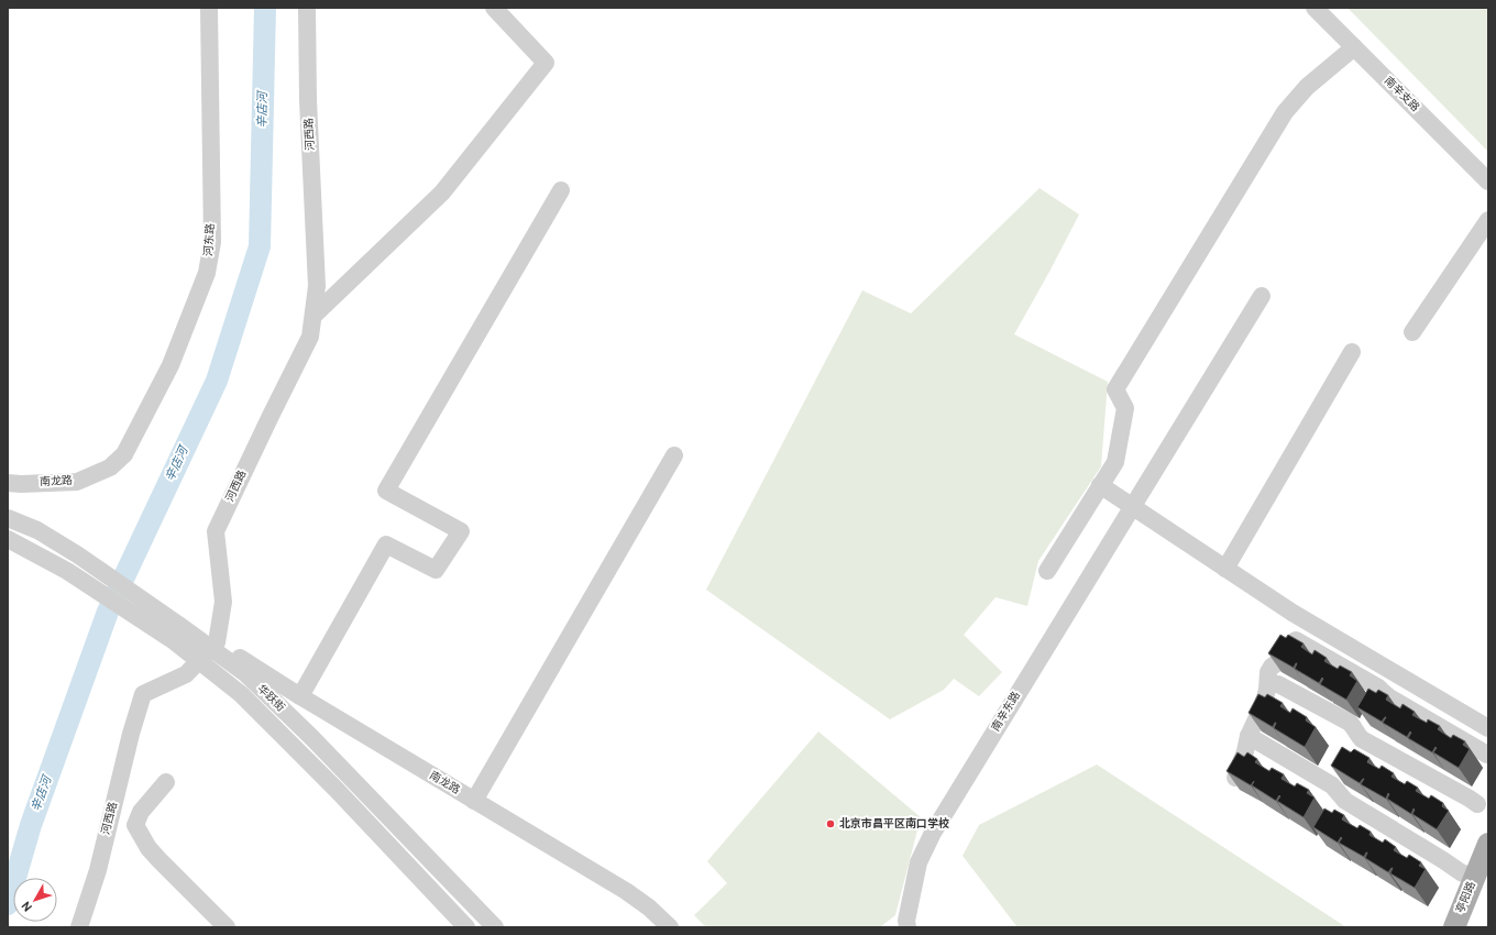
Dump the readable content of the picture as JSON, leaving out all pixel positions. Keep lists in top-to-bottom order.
{
  "streets": {
    "main road": ["亭阳路"],
    "street": [
      "南辛支路",
      "河西路",
      "河东路",
      "南龙路",
      "华跃街",
      "南辛东路"
    ]
  },
  "crossings": [
    ["河西路", "南龙路"],
    ["河西路", "华跃街"],
    ["河东路", "南龙路"],
    ["南龙路", "华跃街"]
  ],
  "water": ["辛店河"],
  "places": ["北京市昌平区南口学校"],
  "north": "bottom left"
}
